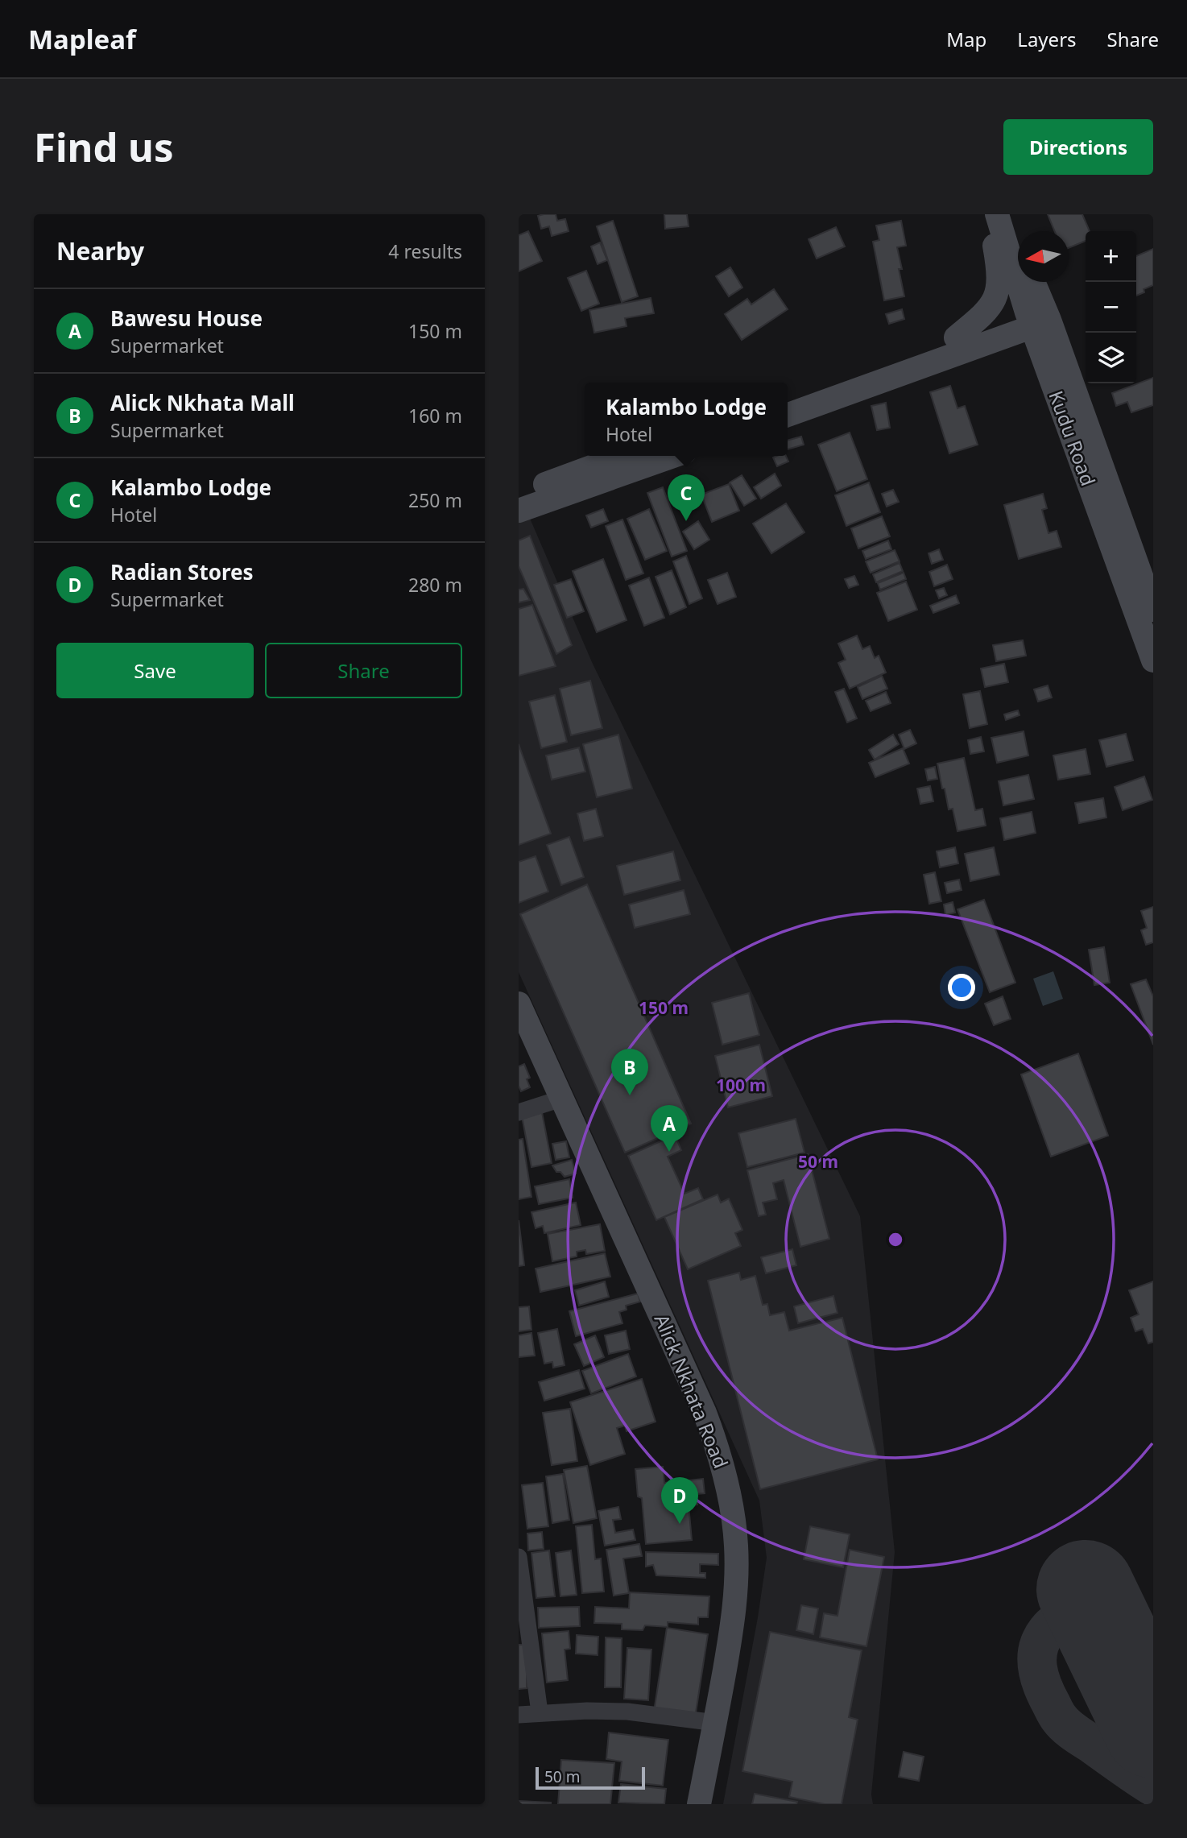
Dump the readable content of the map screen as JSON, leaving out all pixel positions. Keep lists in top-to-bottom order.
{
  "streets": {
    "main road": ["Kudu Road", "Alick Nkhata Road"]
  },
  "scale_bar": "50 m",
  "north": "left",
  "page": {
    "header": "Mapleaf",
    "nav": ["Map", "Layers", "Share"],
    "buttons": [
      "Directions",
      ["Save", "Share"]
    ],
    "title": "Find us",
    "heading": ["Nearby", "4 results"],
    "map_buttons": ["+", "−"],
    "list": [
      {
        "mark": "A",
        "name": "Bawesu House",
        "note": "Supermarket",
        "value": "150 m"
      },
      {
        "mark": "B",
        "name": "Alick Nkhata Mall",
        "note": "Supermarket",
        "value": "160 m"
      },
      {
        "mark": "C",
        "name": "Kalambo Lodge",
        "note": "Hotel",
        "value": "250 m"
      },
      {
        "mark": "D",
        "name": "Radian Stores",
        "note": "Supermarket",
        "value": "280 m"
      }
    ],
    "popup": ["Kalambo Lodge", "Hotel"],
    "pins": [
      "C",
      "B",
      "A",
      "D"
    ],
    "scale": "50 m"
  },
  "rings": ["150 m", "100 m", "50 m"]
}
